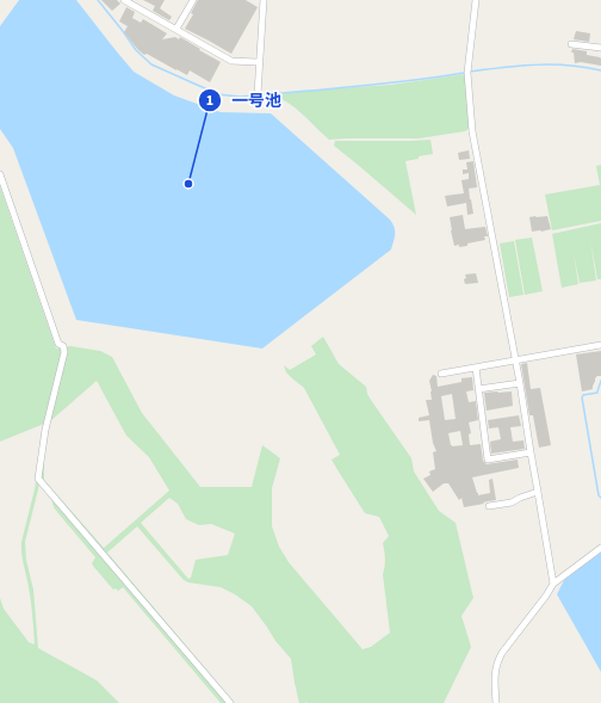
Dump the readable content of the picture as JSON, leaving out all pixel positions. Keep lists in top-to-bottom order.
{
  "places": ["一号池"]
}
